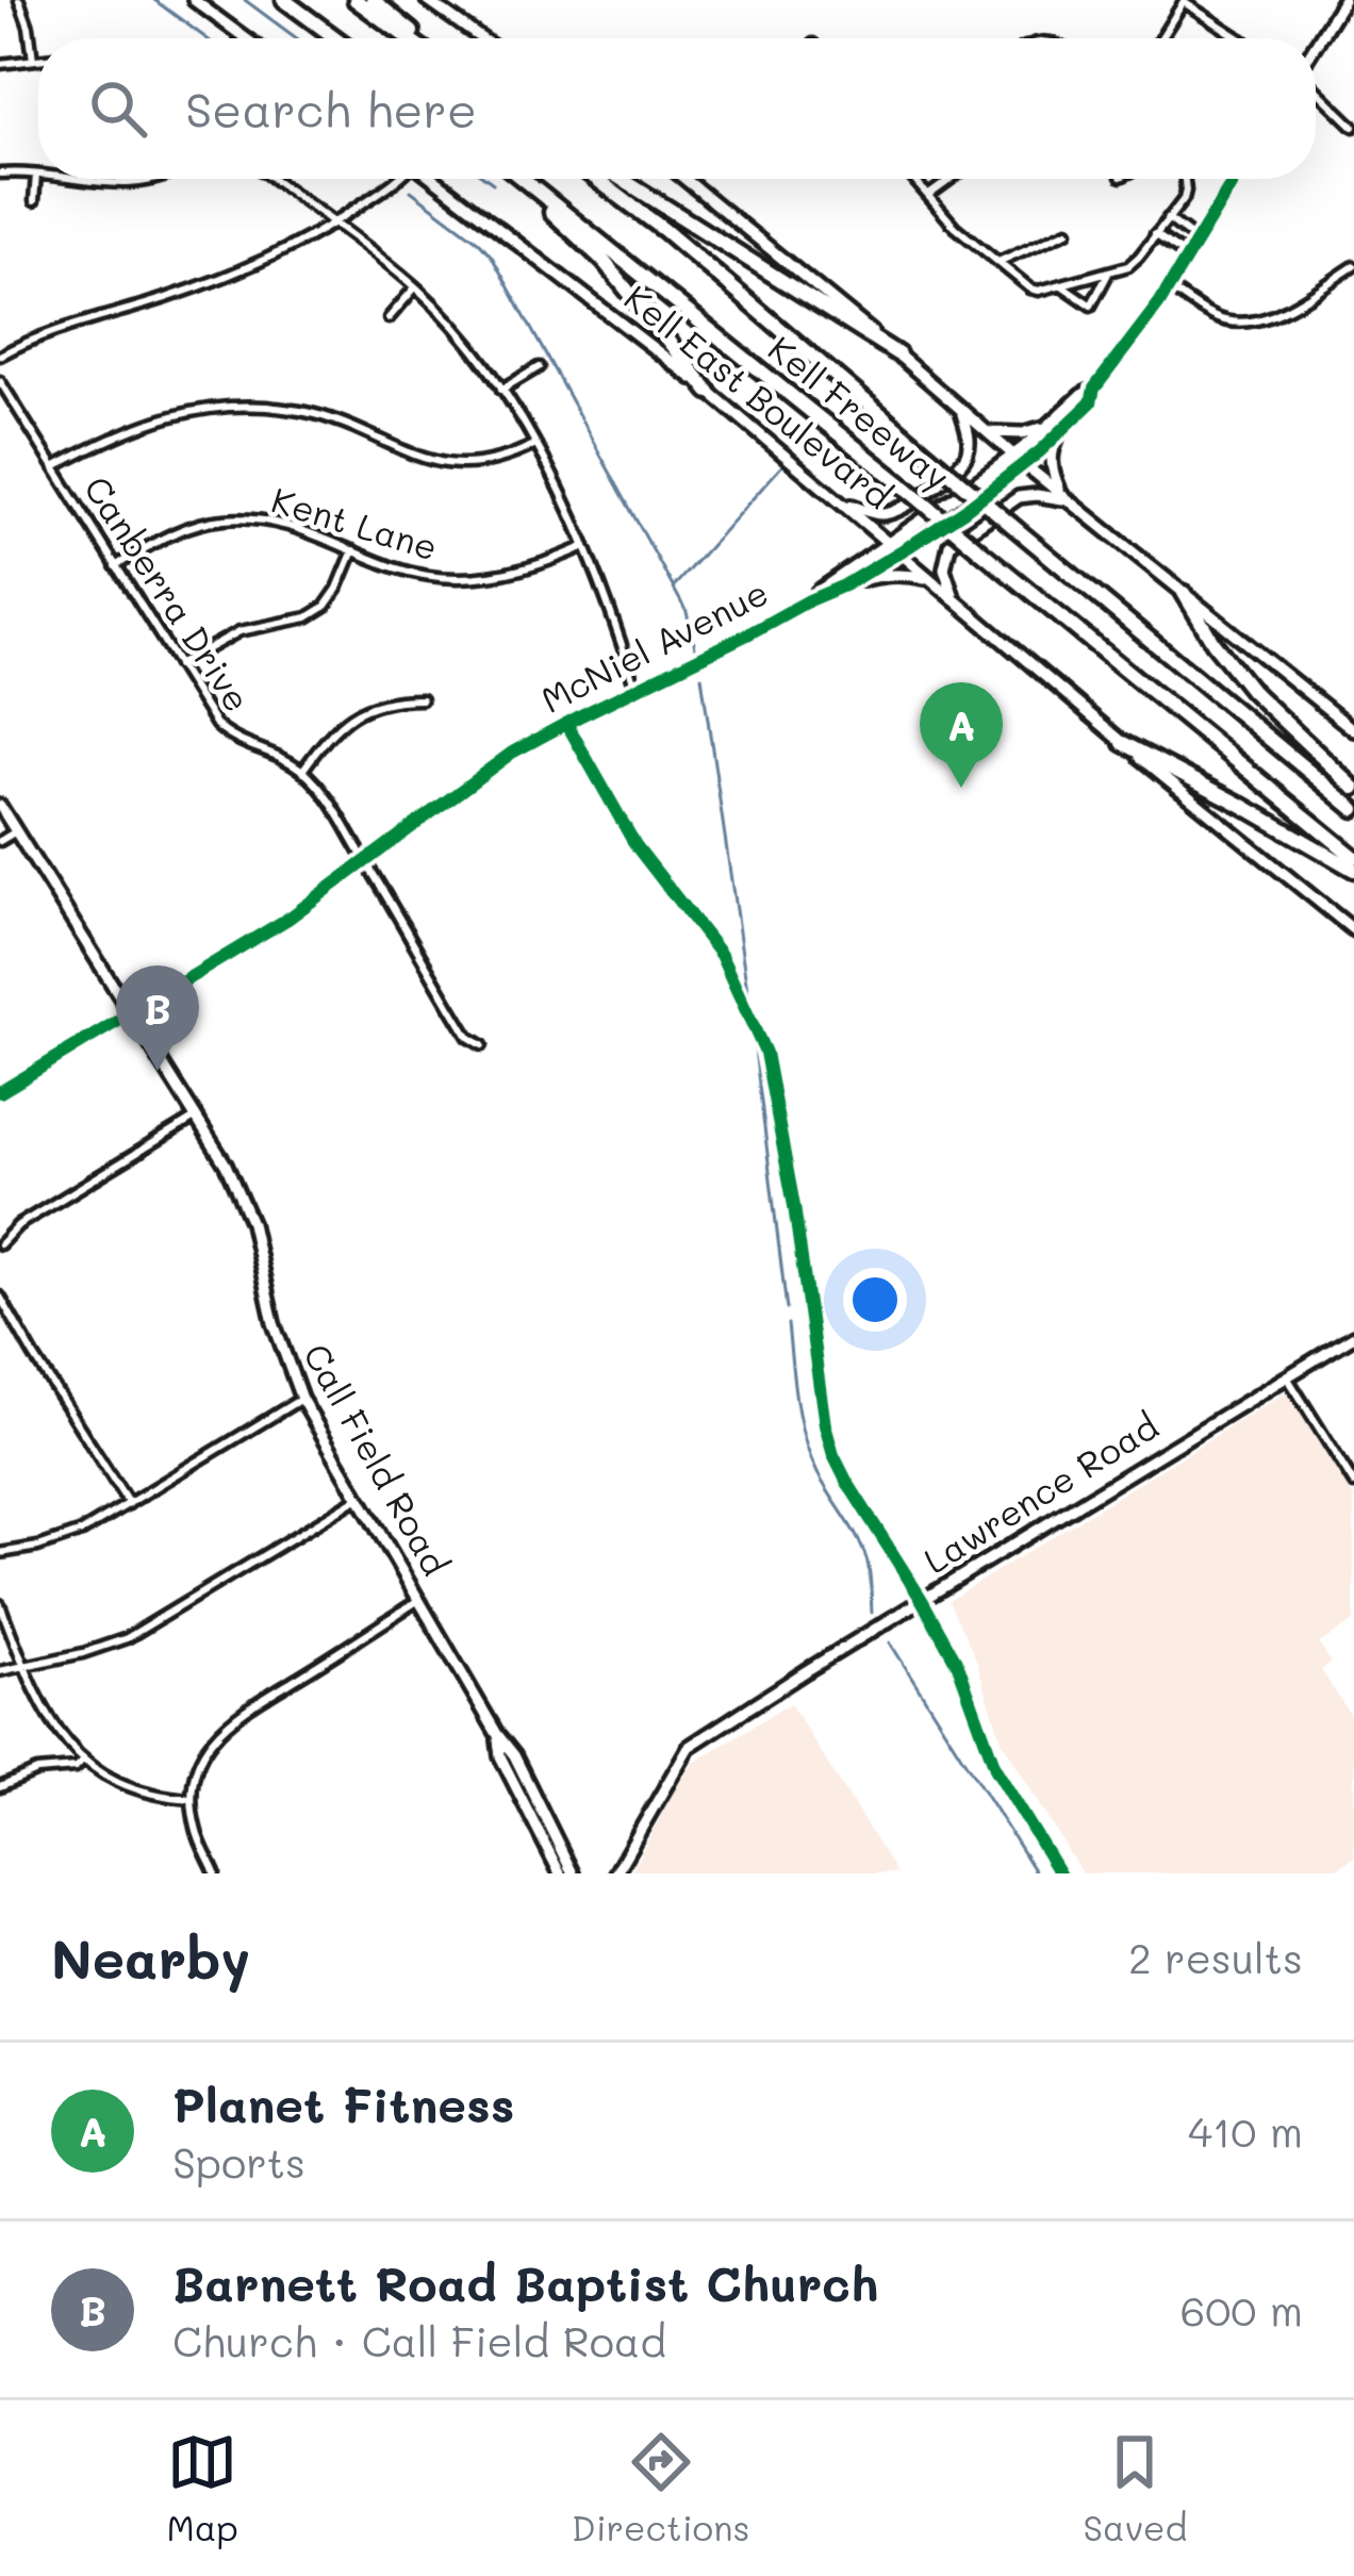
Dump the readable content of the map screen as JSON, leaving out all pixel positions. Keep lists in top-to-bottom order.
{
  "streets": {
    "highway": ["Kell Freeway"],
    "main road": [
      "Kell East Boulevard",
      "McNiel Avenue",
      "Call Field Road",
      "Lawrence Road"
    ],
    "street": ["Kent Lane", "Canberra Drive"]
  },
  "crossings": [
    ["Kell East Boulevard", "McNiel Avenue"],
    ["Kent Lane", "Canberra Drive"],
    ["Canberra Drive", "McNiel Avenue"],
    ["McNiel Avenue", "Call Field Road"]
  ],
  "page": {
    "search": "Search here",
    "pins": ["A", "B"],
    "heading": ["Nearby", "2 results"],
    "list": [
      {
        "mark": "A",
        "name": "Planet Fitness",
        "note": "Sports",
        "value": "410 m"
      },
      {
        "mark": "B",
        "name": "Barnett Road Baptist Church",
        "note": "Church · Call Field Road",
        "value": "600 m"
      }
    ],
    "nav": ["Map", "Directions", "Saved"]
  }
}
